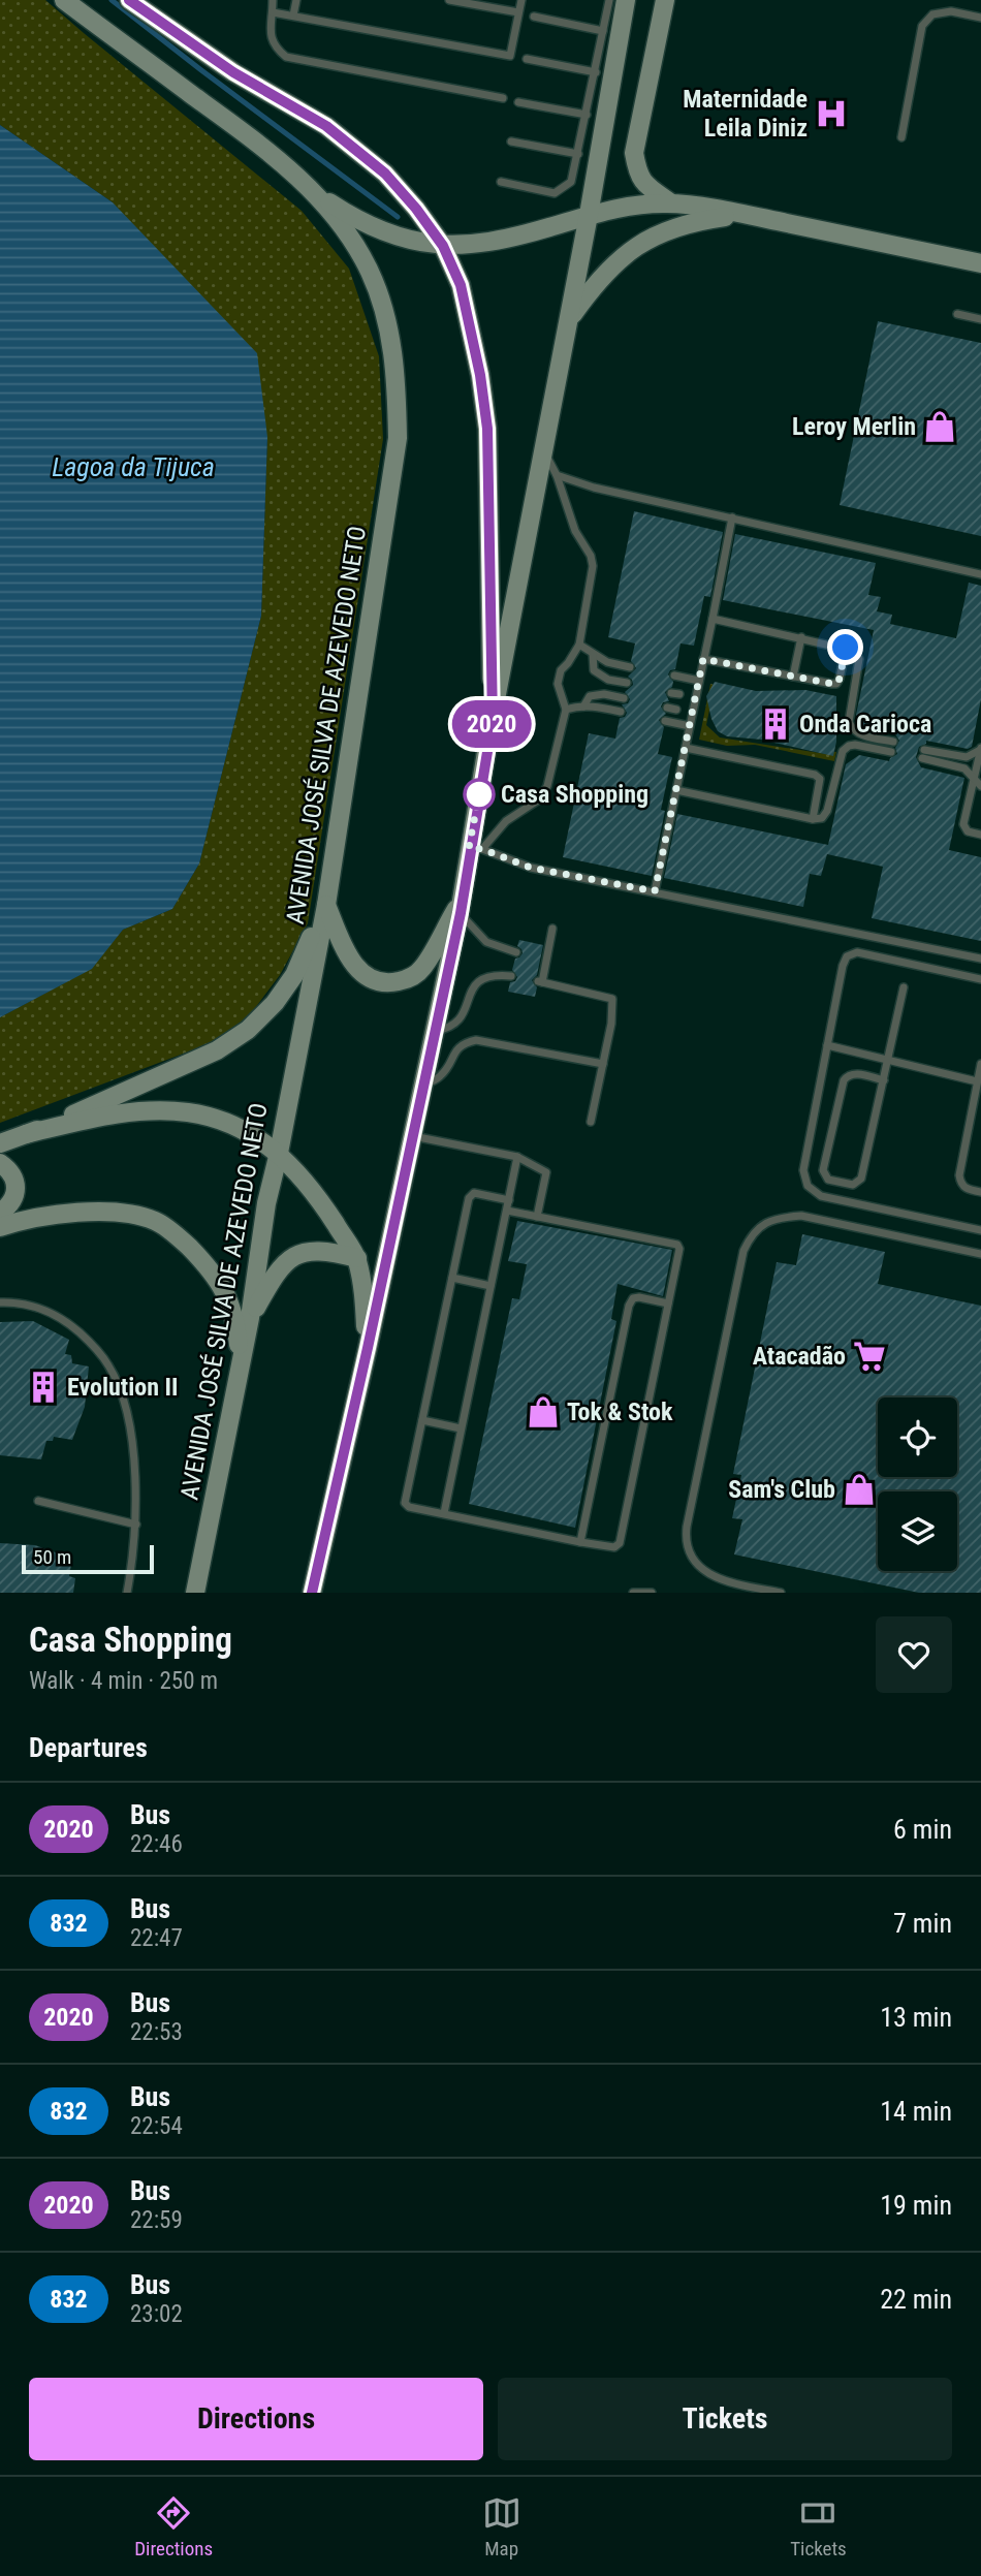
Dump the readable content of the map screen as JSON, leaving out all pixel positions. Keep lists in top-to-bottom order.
{
  "streets": {
    "street": ["AVENIDA JOSÉ SILVA DE AZEVEDO NETO"]
  },
  "water": ["Lagoa da Tijuca"],
  "places": {
    "hospital": ["Maternidade Leila Diniz"],
    "shop": ["Leroy Merlin", "Tok & Stok", "Sam's Club"],
    "building": ["Onda Carioca", "Evolution II"],
    "other": ["Casa Shopping"],
    "supermarket": ["Atacadão"]
  },
  "lines": ["bus line 2020"],
  "scale_bar": "50 m",
  "page": {
    "on_map": "2020",
    "scale": "50 m",
    "heading": [
      ["Casa Shopping", "Walk · 4 min · 250 m"],
      "Departures"
    ],
    "list": [
      {
        "mark": "2020",
        "name": "Bus",
        "note": "22:46",
        "value": "6 min"
      },
      {
        "mark": "832",
        "name": "Bus",
        "note": "22:47",
        "value": "7 min"
      },
      {
        "mark": "2020",
        "name": "Bus",
        "note": "22:53",
        "value": "13 min"
      },
      {
        "mark": "832",
        "name": "Bus",
        "note": "22:54",
        "value": "14 min"
      },
      {
        "mark": "2020",
        "name": "Bus",
        "note": "22:59",
        "value": "19 min"
      },
      {
        "mark": "832",
        "name": "Bus",
        "note": "23:02",
        "value": "22 min"
      }
    ],
    "buttons": ["Directions", "Tickets"],
    "tabs": ["Directions", "Map", "Tickets"]
  }
}
